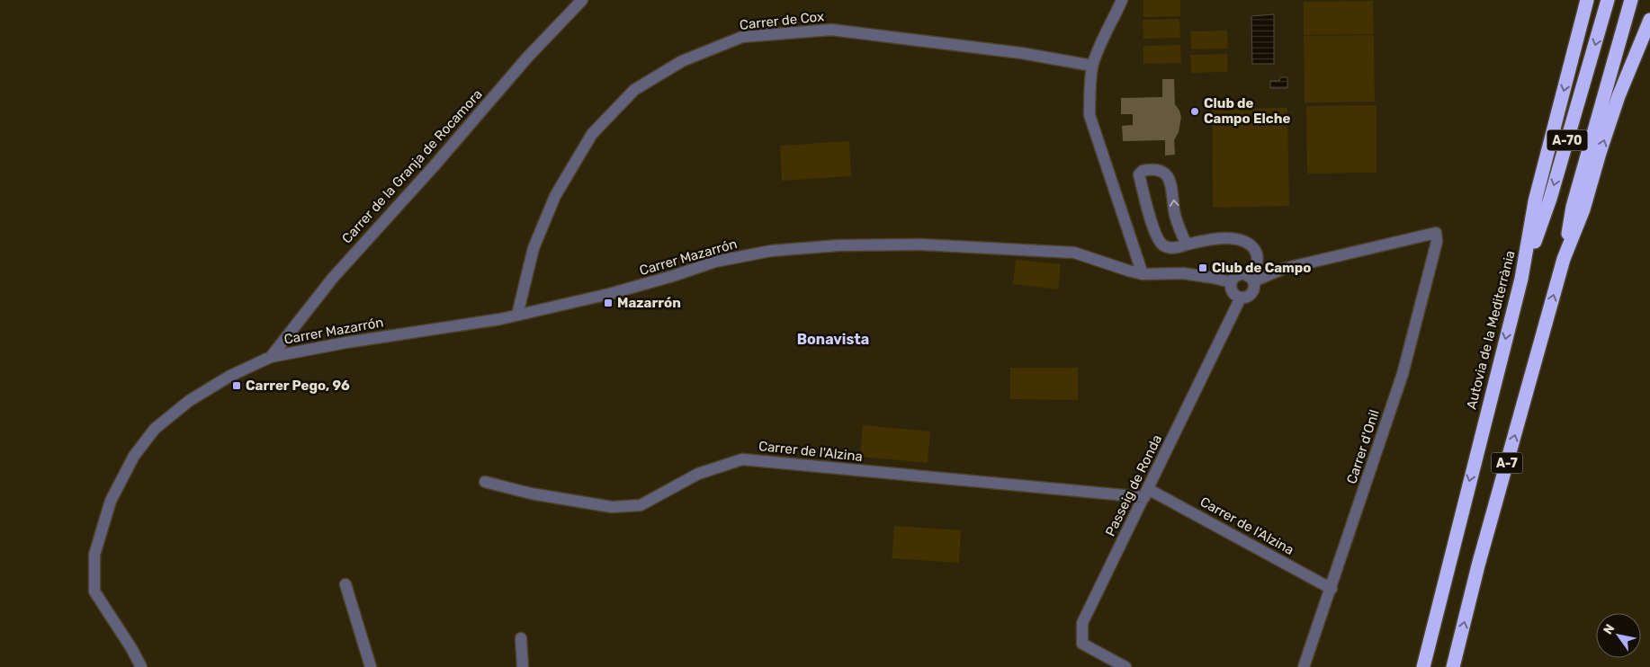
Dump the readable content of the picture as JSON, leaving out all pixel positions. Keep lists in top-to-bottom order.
{
  "streets": {
    "highway": ["A-70", "Autovia de la Mediterrània", "A-7"],
    "street": [
      "Carrer de Cox",
      "Carrer de la Granja de Rocamora",
      "Carrer Mazarrón",
      "Carrer d'Onil",
      "Carrer de l'Alzina",
      "Passeig de Ronda"
    ]
  },
  "crossings": [
    ["Carrer de Cox", "Carrer Mazarrón"],
    ["A-70", "Autovia de la Mediterrània"],
    ["A-70", "A-7"],
    ["Carrer de la Granja de Rocamora", "Carrer Mazarrón"],
    ["Carrer d'Onil", "Carrer de l'Alzina"],
    ["Carrer d'Onil", "Passeig de Ronda"],
    ["Carrer de l'Alzina", "Passeig de Ronda"]
  ],
  "districts": ["Bonavista"],
  "places": {
    "other": ["Club de Campo Elche"],
    "transit": ["Club de Campo", "Mazarrón", "Carrer Pego, 96"]
  },
  "north": "top left"
}
